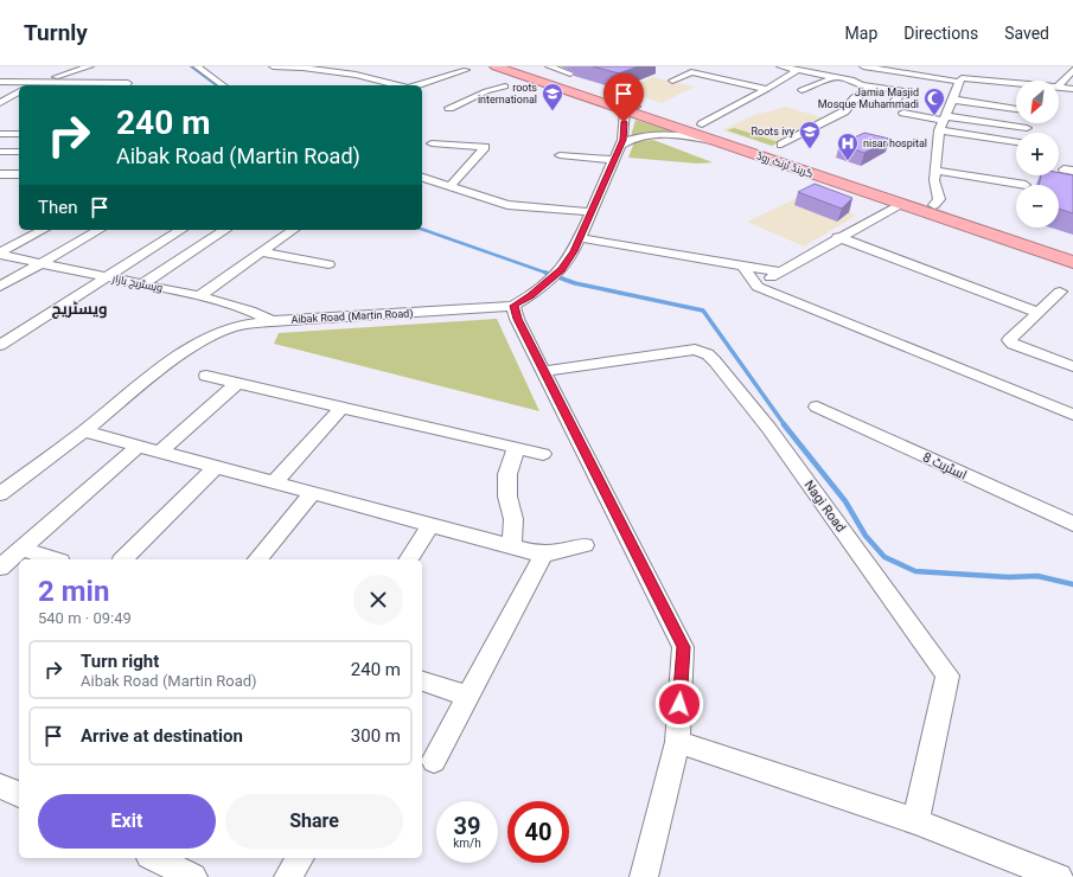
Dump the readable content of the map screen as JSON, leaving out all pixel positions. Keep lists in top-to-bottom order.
{
  "streets": {
    "highway": ["گرینڈ ٹرنک روڈ"],
    "street": [
      "ویسٹریج بازار",
      "Aibak Road (Martin Road)",
      "اسٹریٹ 8",
      "Nagi Road"
    ]
  },
  "crossings": [
    ["گرینڈ ٹرنک روڈ", "Aibak Road (Martin Road)"],
    ["ویسٹریج بازار", "Aibak Road (Martin Road)"]
  ],
  "districts": ["ویسٹریج"],
  "places": {
    "school or university": ["roots international", "Roots ivy"],
    "mosque": ["Jamia Masjid Mosque Muhammadi"],
    "hospital": ["nisar hospital"]
  },
  "north": "bottom left",
  "page": {
    "header": "Turnly",
    "nav": ["Map", "Directions", "Saved"],
    "map_buttons": ["+", "−"],
    "turn": ["240 m", "Aibak Road (Martin Road)"],
    "then": "Then",
    "heading": ["2 min", "540 m · 09:49"],
    "list": [
      {
        "name": "Turn right",
        "note": "Aibak Road (Martin Road)",
        "value": "240 m"
      },
      {
        "name": "Arrive at destination",
        "value": "300 m"
      }
    ],
    "buttons": ["Exit", "Share"],
    "speed": "39 km/h",
    "limit": "40"
  }
}
